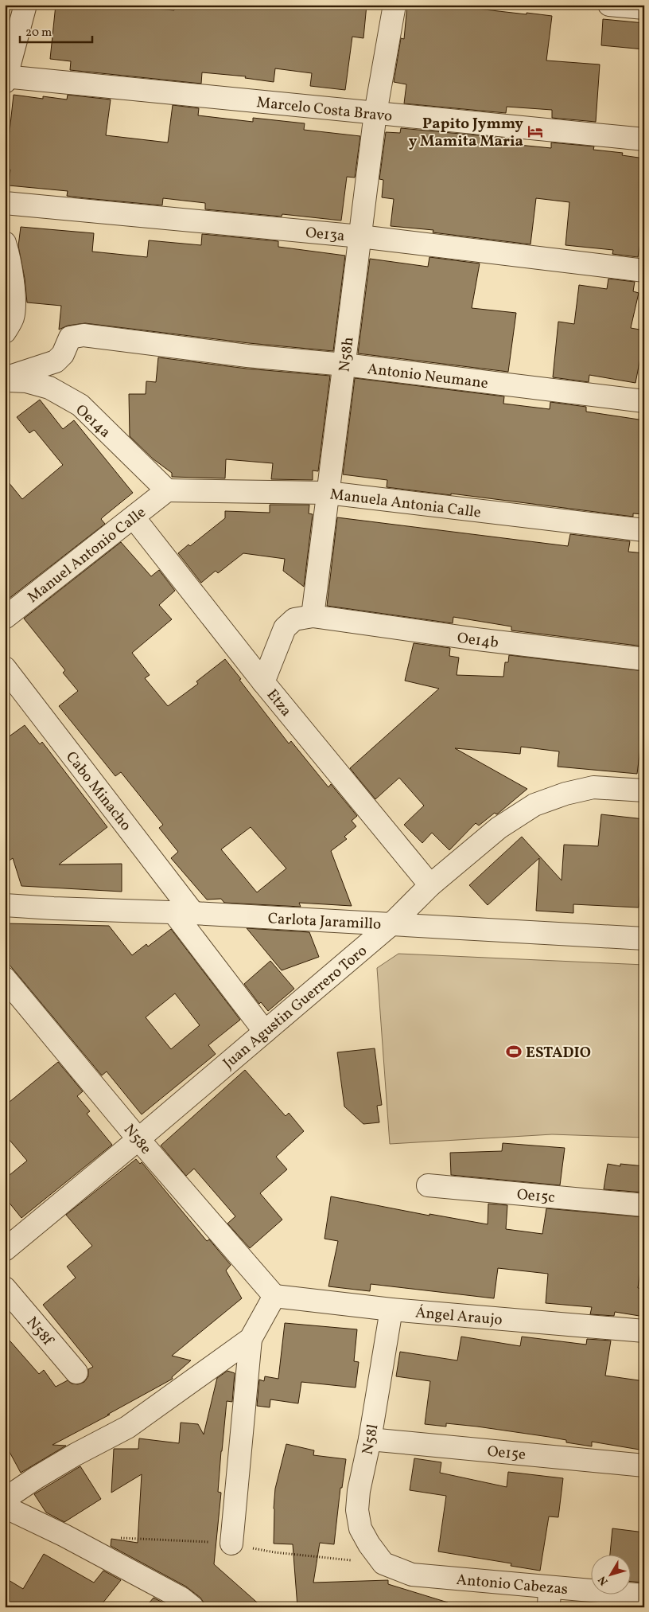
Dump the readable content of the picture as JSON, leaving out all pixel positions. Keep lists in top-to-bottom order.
{
  "streets": {
    "street": [
      "Marcelo Costa Bravo",
      "Oe13a",
      "N58h",
      "Antonio Neumane",
      "Oe14a",
      "Manuela Antonia Calle",
      "Manuel Antonio Calle",
      "Oe14b",
      "Etza",
      "Cabo Minacho",
      "Carlota Jaramillo",
      "Juan Agustin Guerrero Toro",
      "N58e",
      "Oe15c",
      "Ángel Araujo",
      "N58f",
      "N58l",
      "Oe15e",
      "Antonio Cabezas"
    ]
  },
  "crossings": [
    ["Marcelo Costa Bravo", "N58h"],
    ["Oe13a", "N58h"],
    ["N58h", "Antonio Neumane"],
    ["N58h", "Manuela Antonia Calle"],
    ["N58h", "Oe14b"],
    ["Antonio Neumane", "Oe14a"],
    ["Oe14a", "Manuela Antonia Calle"],
    ["Oe14a", "Manuel Antonio Calle"],
    ["Manuela Antonia Calle", "Manuel Antonio Calle"],
    ["Manuel Antonio Calle", "Etza"],
    ["Etza", "Juan Agustin Guerrero Toro"],
    ["Cabo Minacho", "Carlota Jaramillo"],
    ["Cabo Minacho", "Juan Agustin Guerrero Toro"],
    ["Carlota Jaramillo", "Juan Agustin Guerrero Toro"],
    ["Juan Agustin Guerrero Toro", "N58e"],
    ["N58e", "Ángel Araujo"],
    ["Ángel Araujo", "N58l"],
    ["N58l", "Oe15e"],
    ["N58l", "Antonio Cabezas"]
  ],
  "places": {
    "hotel": ["Papito Jymmy y Mamita Maria"],
    "sports": ["ESTADIO"]
  },
  "scale_bar": "20 m",
  "north": "bottom left"
}
